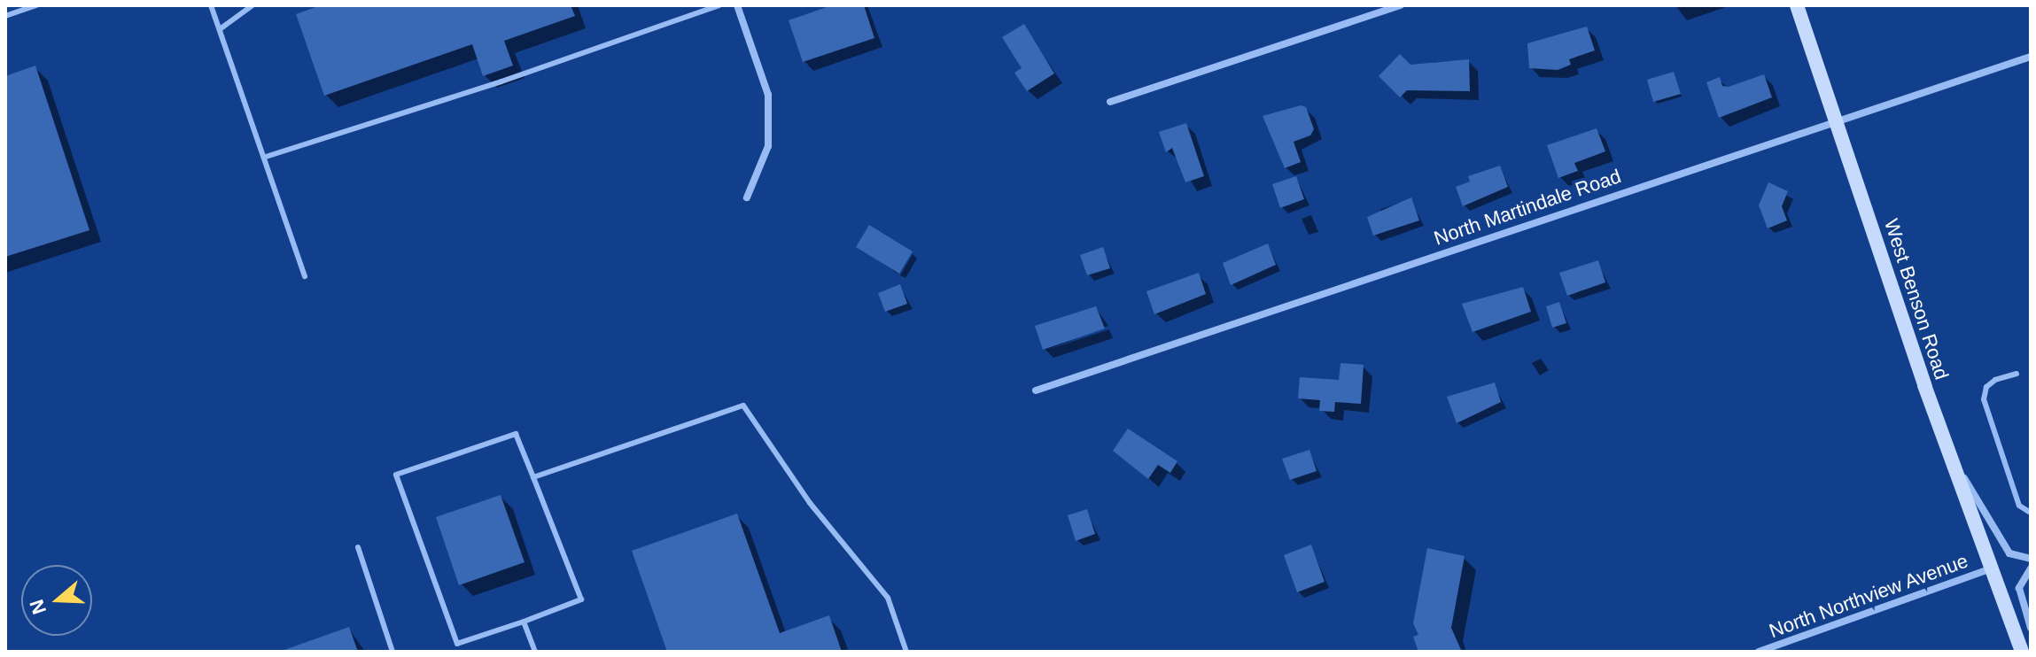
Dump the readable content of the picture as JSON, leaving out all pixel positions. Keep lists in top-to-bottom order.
{
  "streets": {
    "main road": ["West Benson Road"],
    "street": ["North Martindale Road", "North Northview Avenue"]
  },
  "crossings": [
    ["North Martindale Road", "West Benson Road"],
    ["West Benson Road", "North Northview Avenue"]
  ],
  "north": "left"
}
